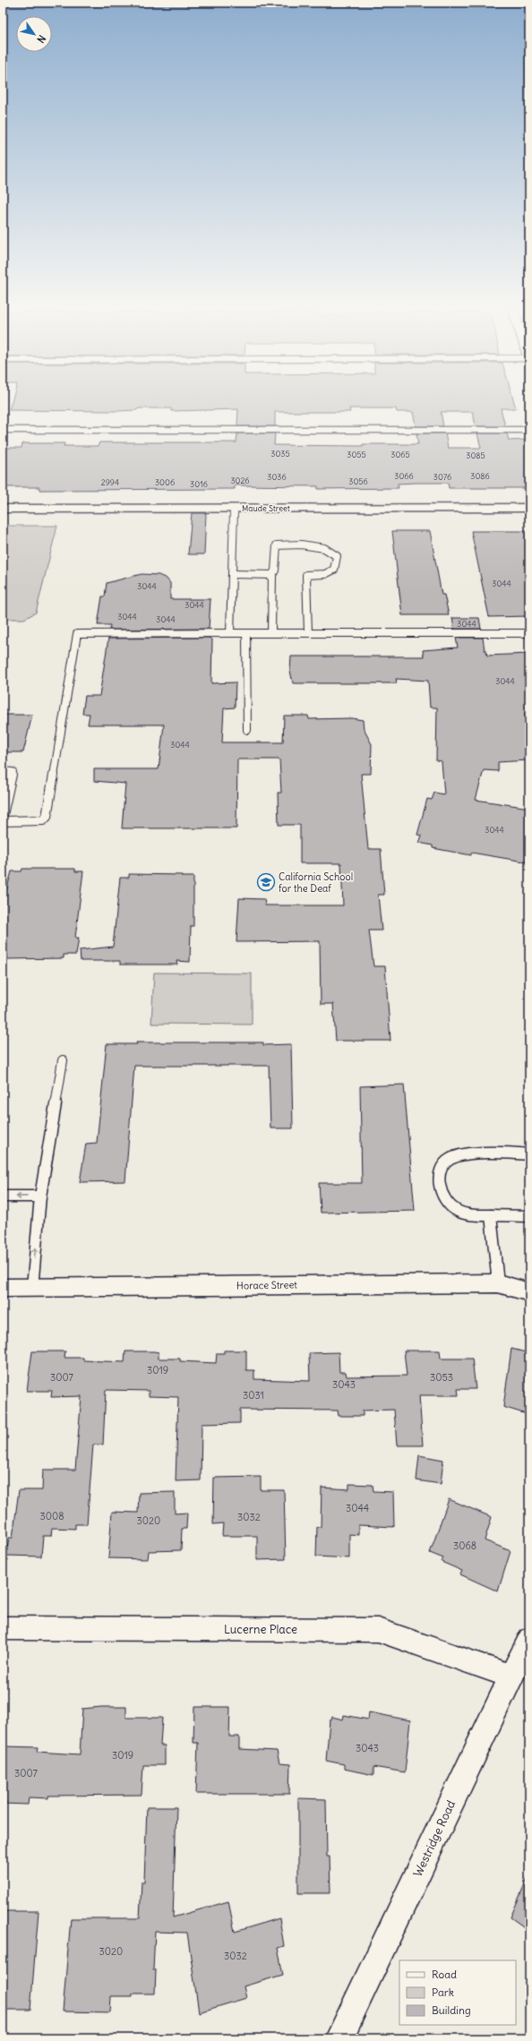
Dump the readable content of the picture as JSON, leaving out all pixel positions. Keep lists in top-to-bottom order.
{
  "streets": {
    "street": [
      "Maude Street",
      "Horace Street",
      "Lucerne Place",
      "Westridge Road"
    ]
  },
  "crossings": [
    ["Lucerne Place", "Westridge Road"]
  ],
  "places": {
    "school or university": ["California School for the Deaf"]
  },
  "house_numbers": [
    "3035",
    "3055",
    "3065",
    "3085",
    "3066",
    "3086",
    "3036",
    "3076",
    "3026",
    "3056",
    "2994",
    "3006",
    "3016",
    "3044",
    "3044",
    "3044",
    "3044",
    "3044",
    "3044",
    "3044",
    "3044",
    "3044",
    "3019",
    "3007",
    "3053",
    "3043",
    "3031",
    "3044",
    "3008",
    "3032",
    "3020",
    "3068",
    "3043",
    "3019",
    "3007",
    "3020",
    "3032"
  ],
  "legend": ["Road", "Park", "Building"],
  "north": "bottom right"
}
